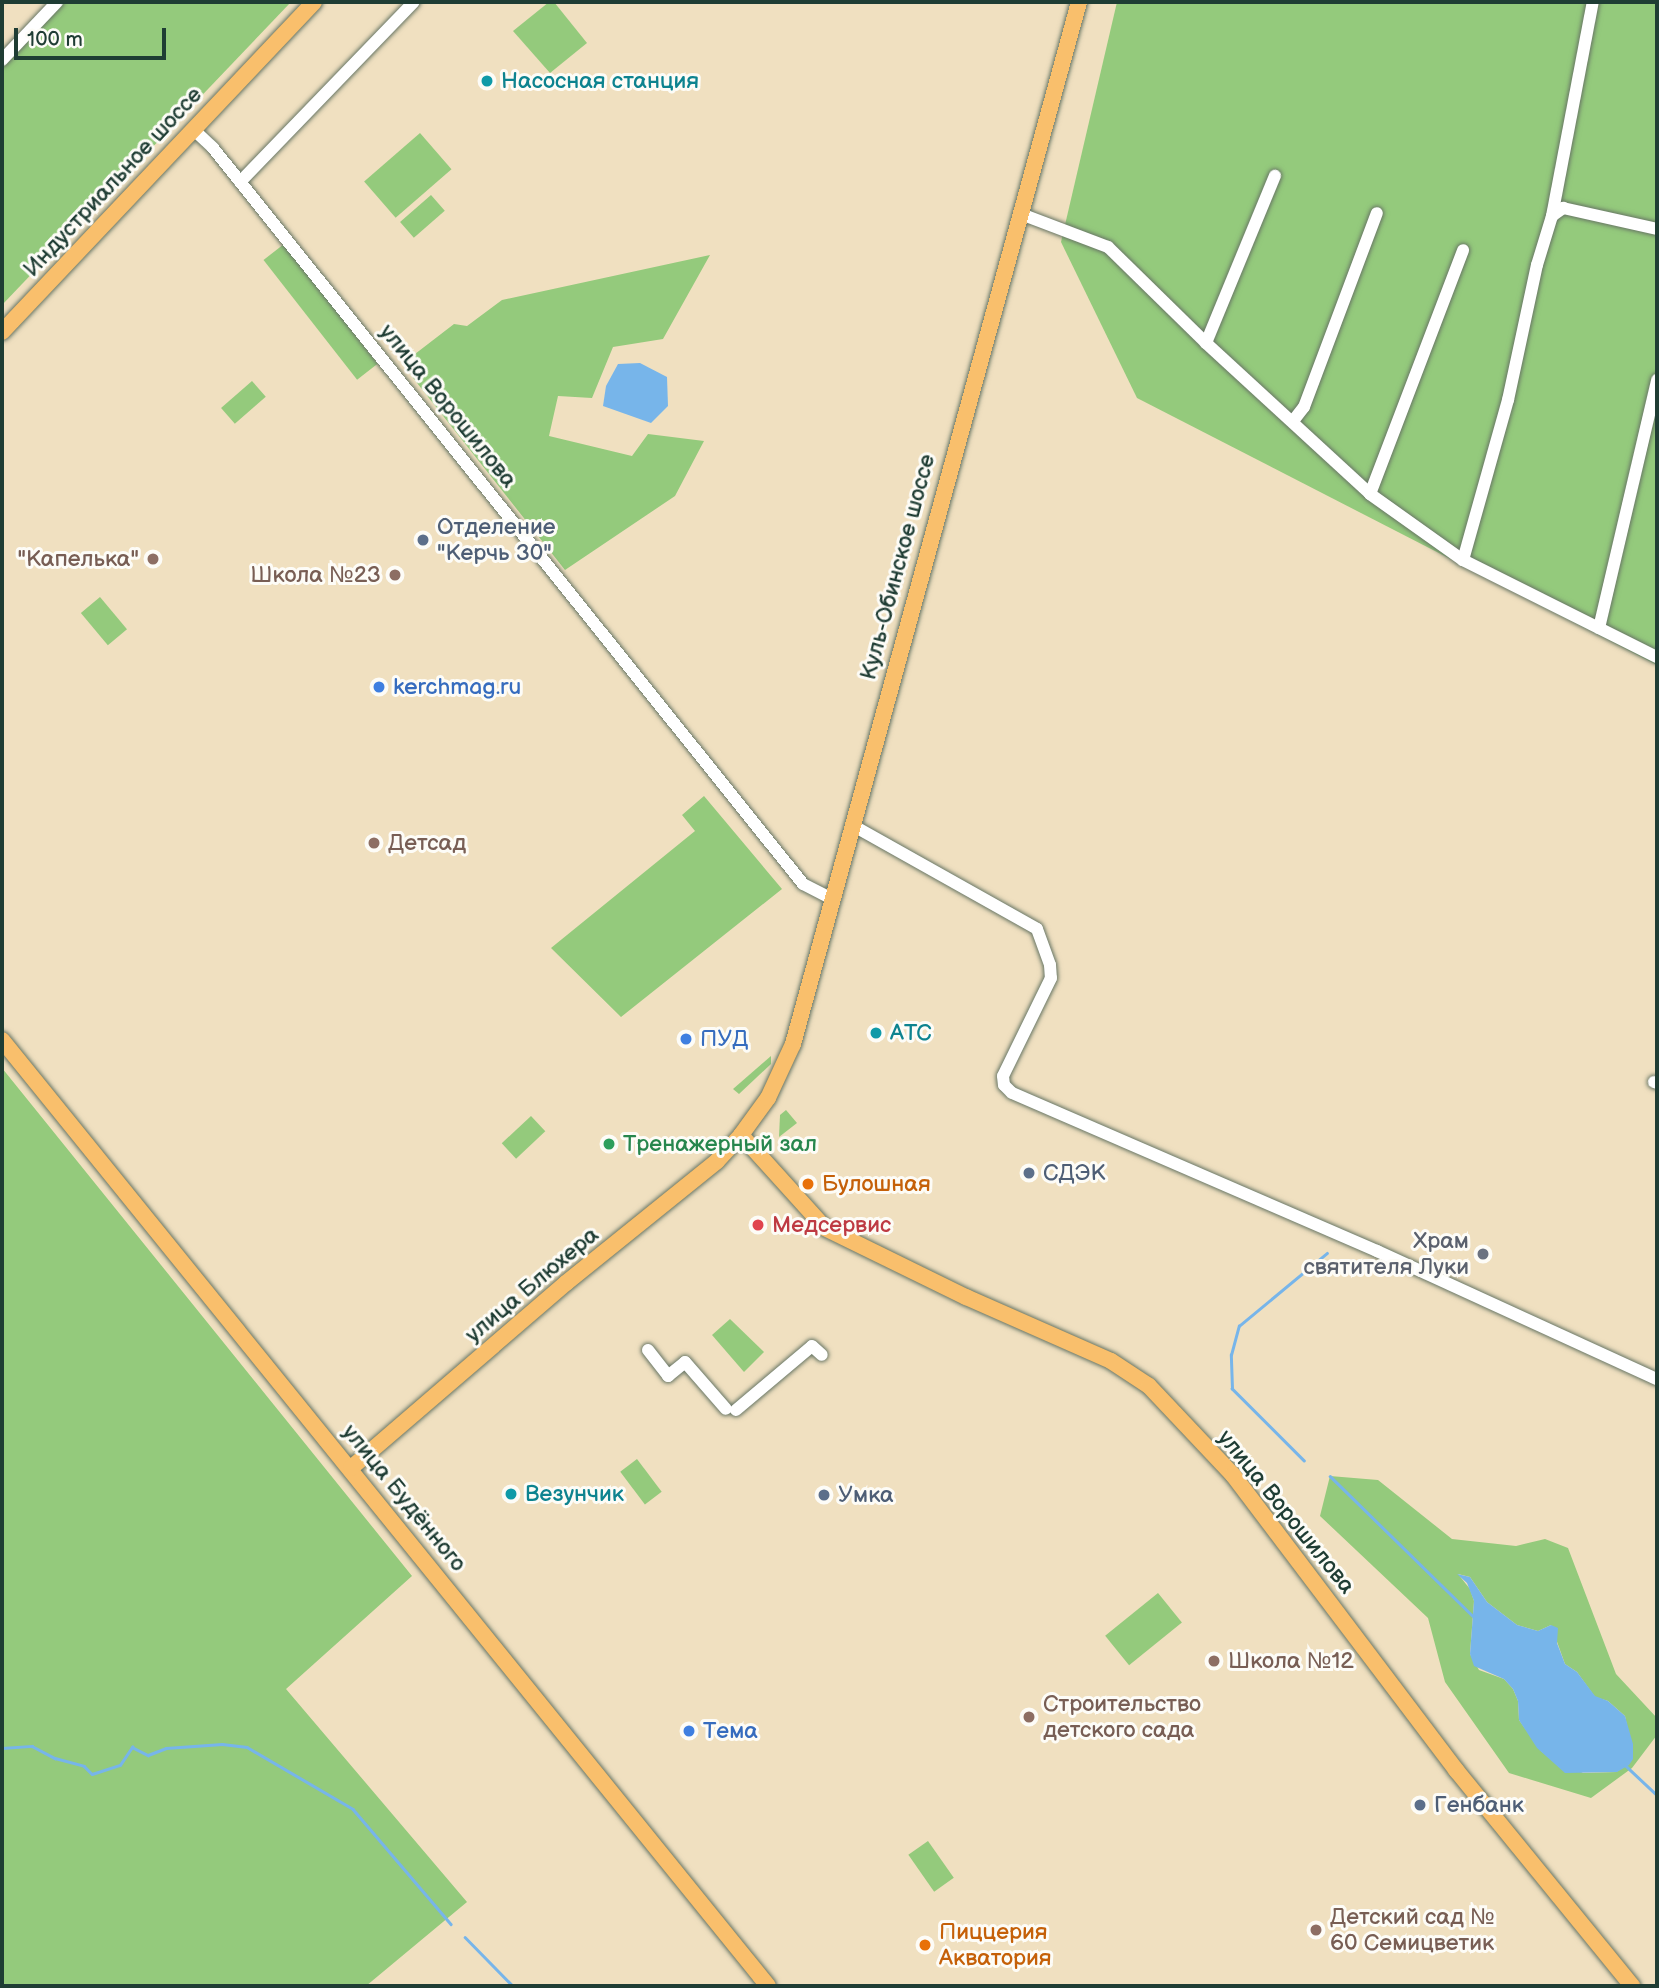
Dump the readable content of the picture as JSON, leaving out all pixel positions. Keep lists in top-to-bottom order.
{
  "streets": {
    "main road": [
      "Индустриальное шоссе",
      "улица Ворошилова",
      "Куль-Обинское шоссе",
      "улица Блюхера",
      "улица Будённого"
    ]
  },
  "crossings": [
    ["Индустриальное шоссе", "улица Ворошилова"],
    ["улица Ворошилова", "Куль-Обинское шоссе"],
    ["улица Ворошилова", "улица Блюхера"],
    ["Куль-Обинское шоссе", "улица Блюхера"],
    ["улица Блюхера", "улица Будённого"]
  ],
  "places": [
    "Насосная станция",
    "Отделение \"Керчь 30\"",
    "\"Капелька\"",
    "Школа №23",
    "kerchmag.ru",
    "Детсад",
    "АТС",
    "ПУД",
    "Тренажерный зал",
    "СДЭК",
    "Булошная",
    "Медсервис",
    "Храм святителя Луки",
    "Везунчик",
    "Умка",
    "Школа №12",
    "Строительство детского сада",
    "Тема",
    "Генбанк",
    "Детский сад № 60 Семицветик",
    "Пиццерия Акватория"
  ],
  "scale_bar": "100 m"
}
